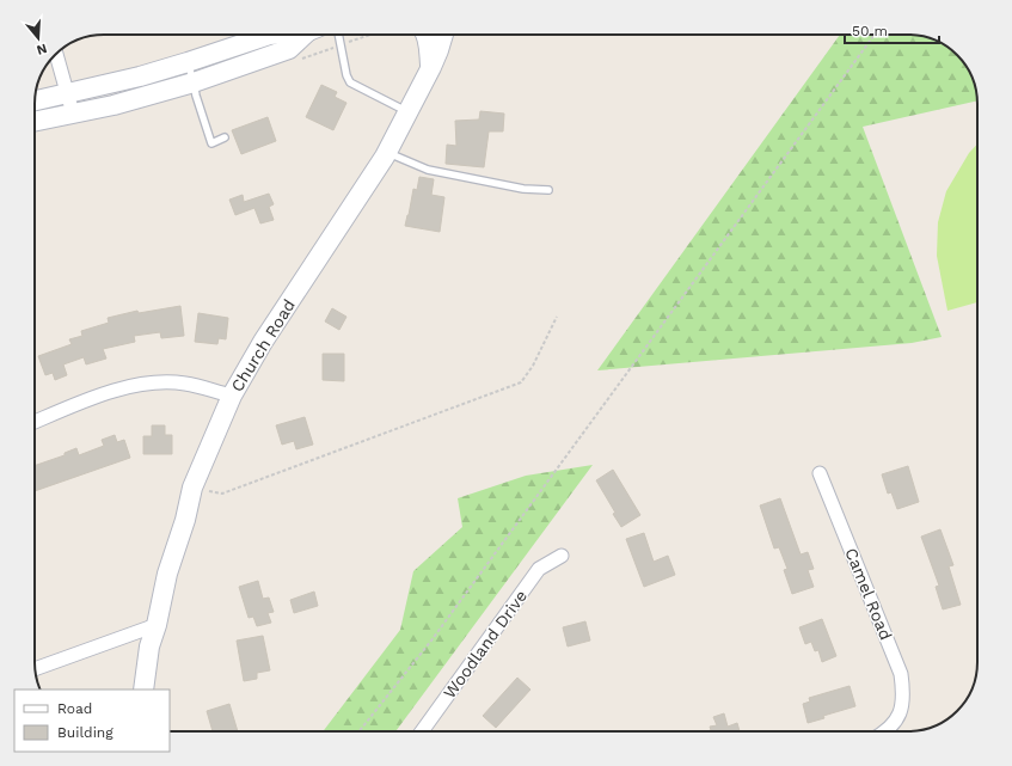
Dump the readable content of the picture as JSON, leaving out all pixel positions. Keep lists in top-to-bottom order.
{
  "streets": {
    "street": ["Church Road", "Camel Road", "Woodland Drive"]
  },
  "legend": ["Road", "Building"],
  "scale_bar": "50 m",
  "north": "bottom"
}
